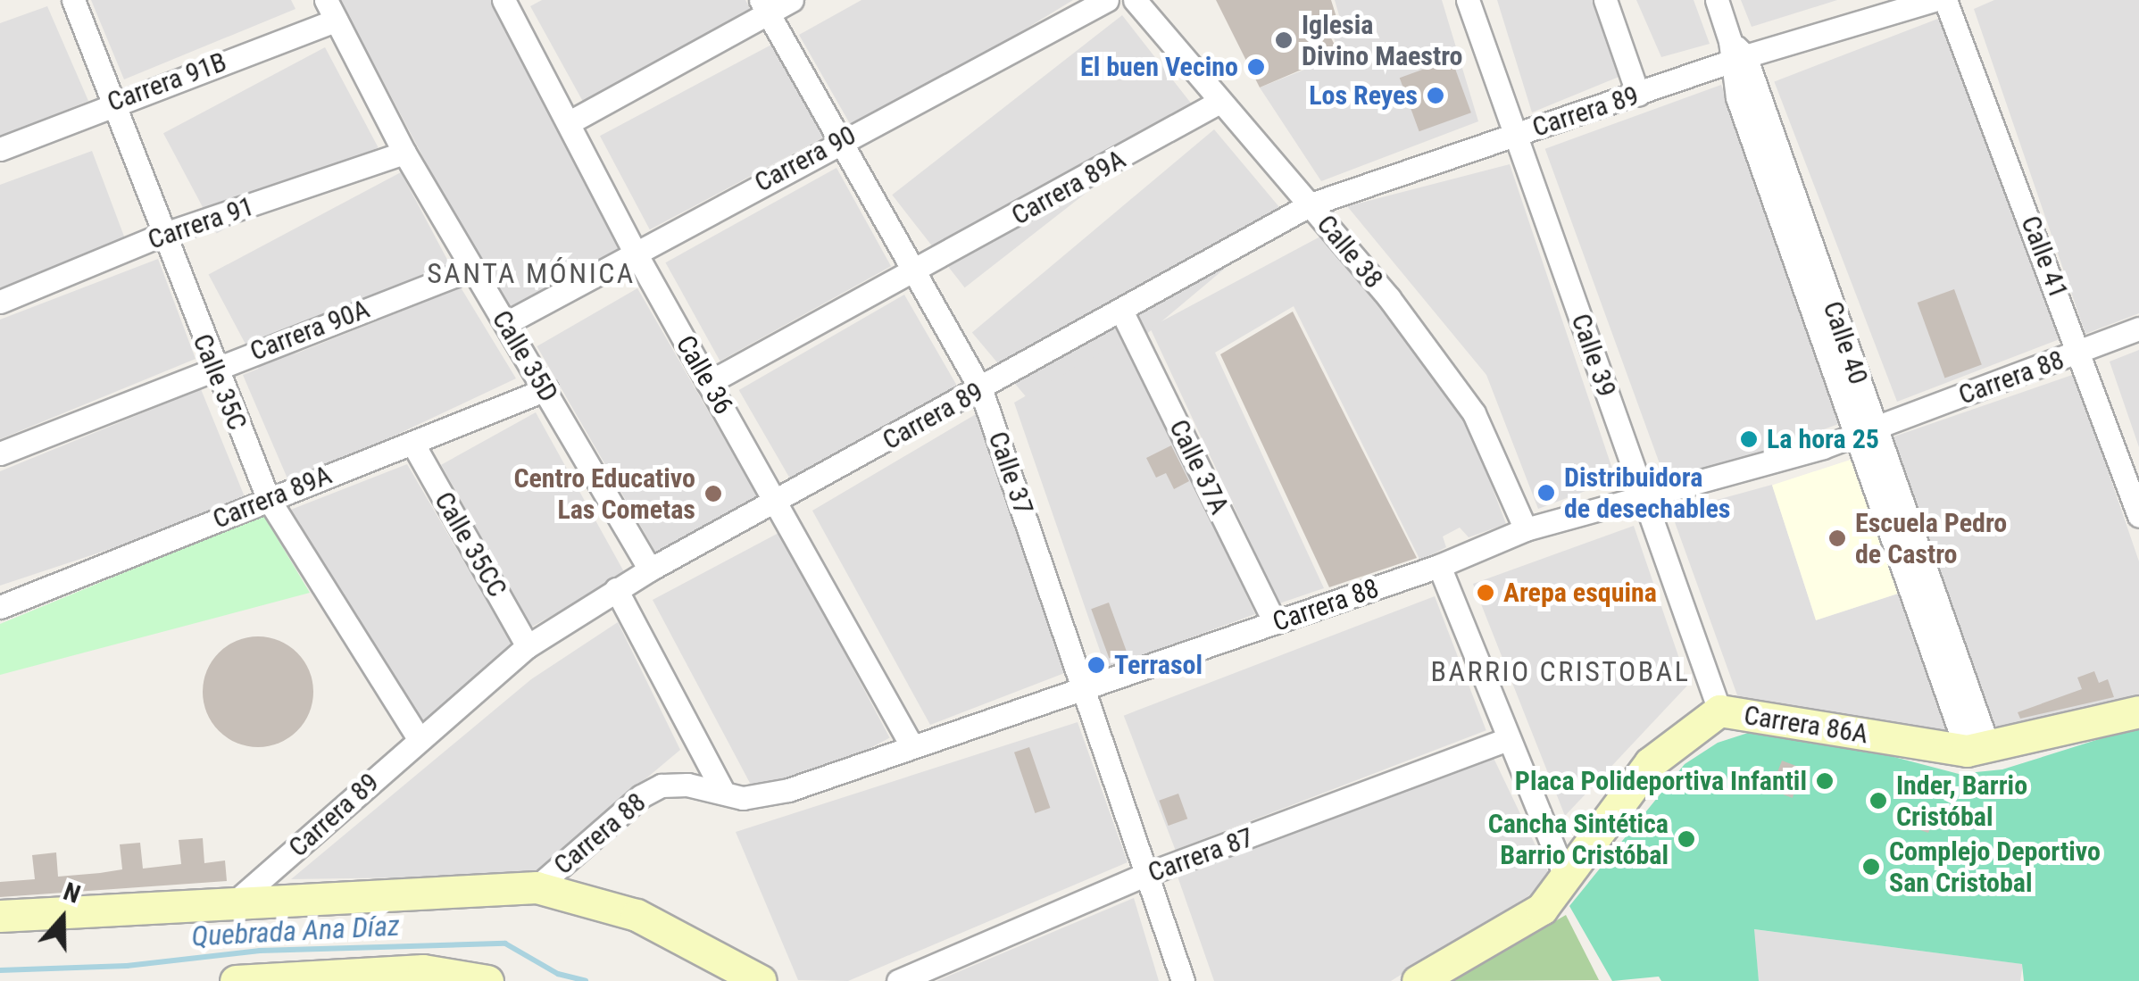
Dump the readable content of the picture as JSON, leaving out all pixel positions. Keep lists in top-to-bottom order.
{
  "streets": {
    "street": [
      "Carrera 91B",
      "Carrera 89",
      "Carrera 90",
      "Carrera 89A",
      "Carrera 91",
      "Calle 38",
      "Calle 41",
      "Carrera 90A",
      "Calle 40",
      "Calle 39",
      "Calle 35D",
      "Calle 36",
      "Carrera 88",
      "Calle 35C",
      "Calle 37A",
      "Calle 37",
      "Calle 35CC",
      "Carrera 86A",
      "Carrera 87"
    ]
  },
  "crossings": [
    ["Carrera 91B", "Calle 35D"],
    ["Carrera 91B", "Calle 35C"],
    ["Carrera 89", "Calle 38"],
    ["Carrera 89", "Calle 40"],
    ["Carrera 89", "Calle 39"],
    ["Carrera 89", "Calle 35D"],
    ["Carrera 89", "Calle 36"],
    ["Carrera 89", "Calle 35C"],
    ["Carrera 89", "Calle 37A"],
    ["Carrera 89", "Calle 37"],
    ["Carrera 89", "Calle 35CC"],
    ["Carrera 90", "Calle 35D"],
    ["Carrera 90", "Calle 36"],
    ["Carrera 90", "Calle 37"],
    ["Carrera 89A", "Calle 38"],
    ["Carrera 89A", "Calle 35D"],
    ["Carrera 89A", "Calle 36"],
    ["Carrera 89A", "Calle 35C"],
    ["Carrera 89A", "Calle 37"],
    ["Carrera 89A", "Calle 35CC"],
    ["Carrera 91", "Calle 35D"],
    ["Carrera 91", "Calle 35C"],
    ["Calle 38", "Carrera 88"],
    ["Calle 41", "Carrera 88"],
    ["Carrera 90A", "Calle 35D"],
    ["Carrera 90A", "Calle 35C"],
    ["Calle 40", "Carrera 88"],
    ["Calle 40", "Carrera 86A"],
    ["Calle 39", "Carrera 88"],
    ["Calle 39", "Carrera 86A"],
    ["Calle 36", "Carrera 88"],
    ["Carrera 88", "Calle 37A"],
    ["Carrera 88", "Calle 37"],
    ["Calle 37", "Carrera 87"]
  ],
  "districts": ["SANTA MÓNICA", "BARRIO CRISTOBAL"],
  "water": ["Quebrada Ana Díaz"],
  "places": [
    "Iglesia Divino Maestro",
    "El buen Vecino",
    "Los Reyes",
    "La hora 25",
    "Distribuidora de desechables",
    "Centro Educativo Las Cometas",
    "Escuela Pedro de Castro",
    "Arepa esquina",
    "Terrasol",
    "Placa Polideportiva Infantil",
    "Inder, Barrio Cristóbal",
    "Cancha Sintética Barrio Cristóbal",
    "Complejo Deportivo San Cristobal"
  ],
  "north": "top"
}
